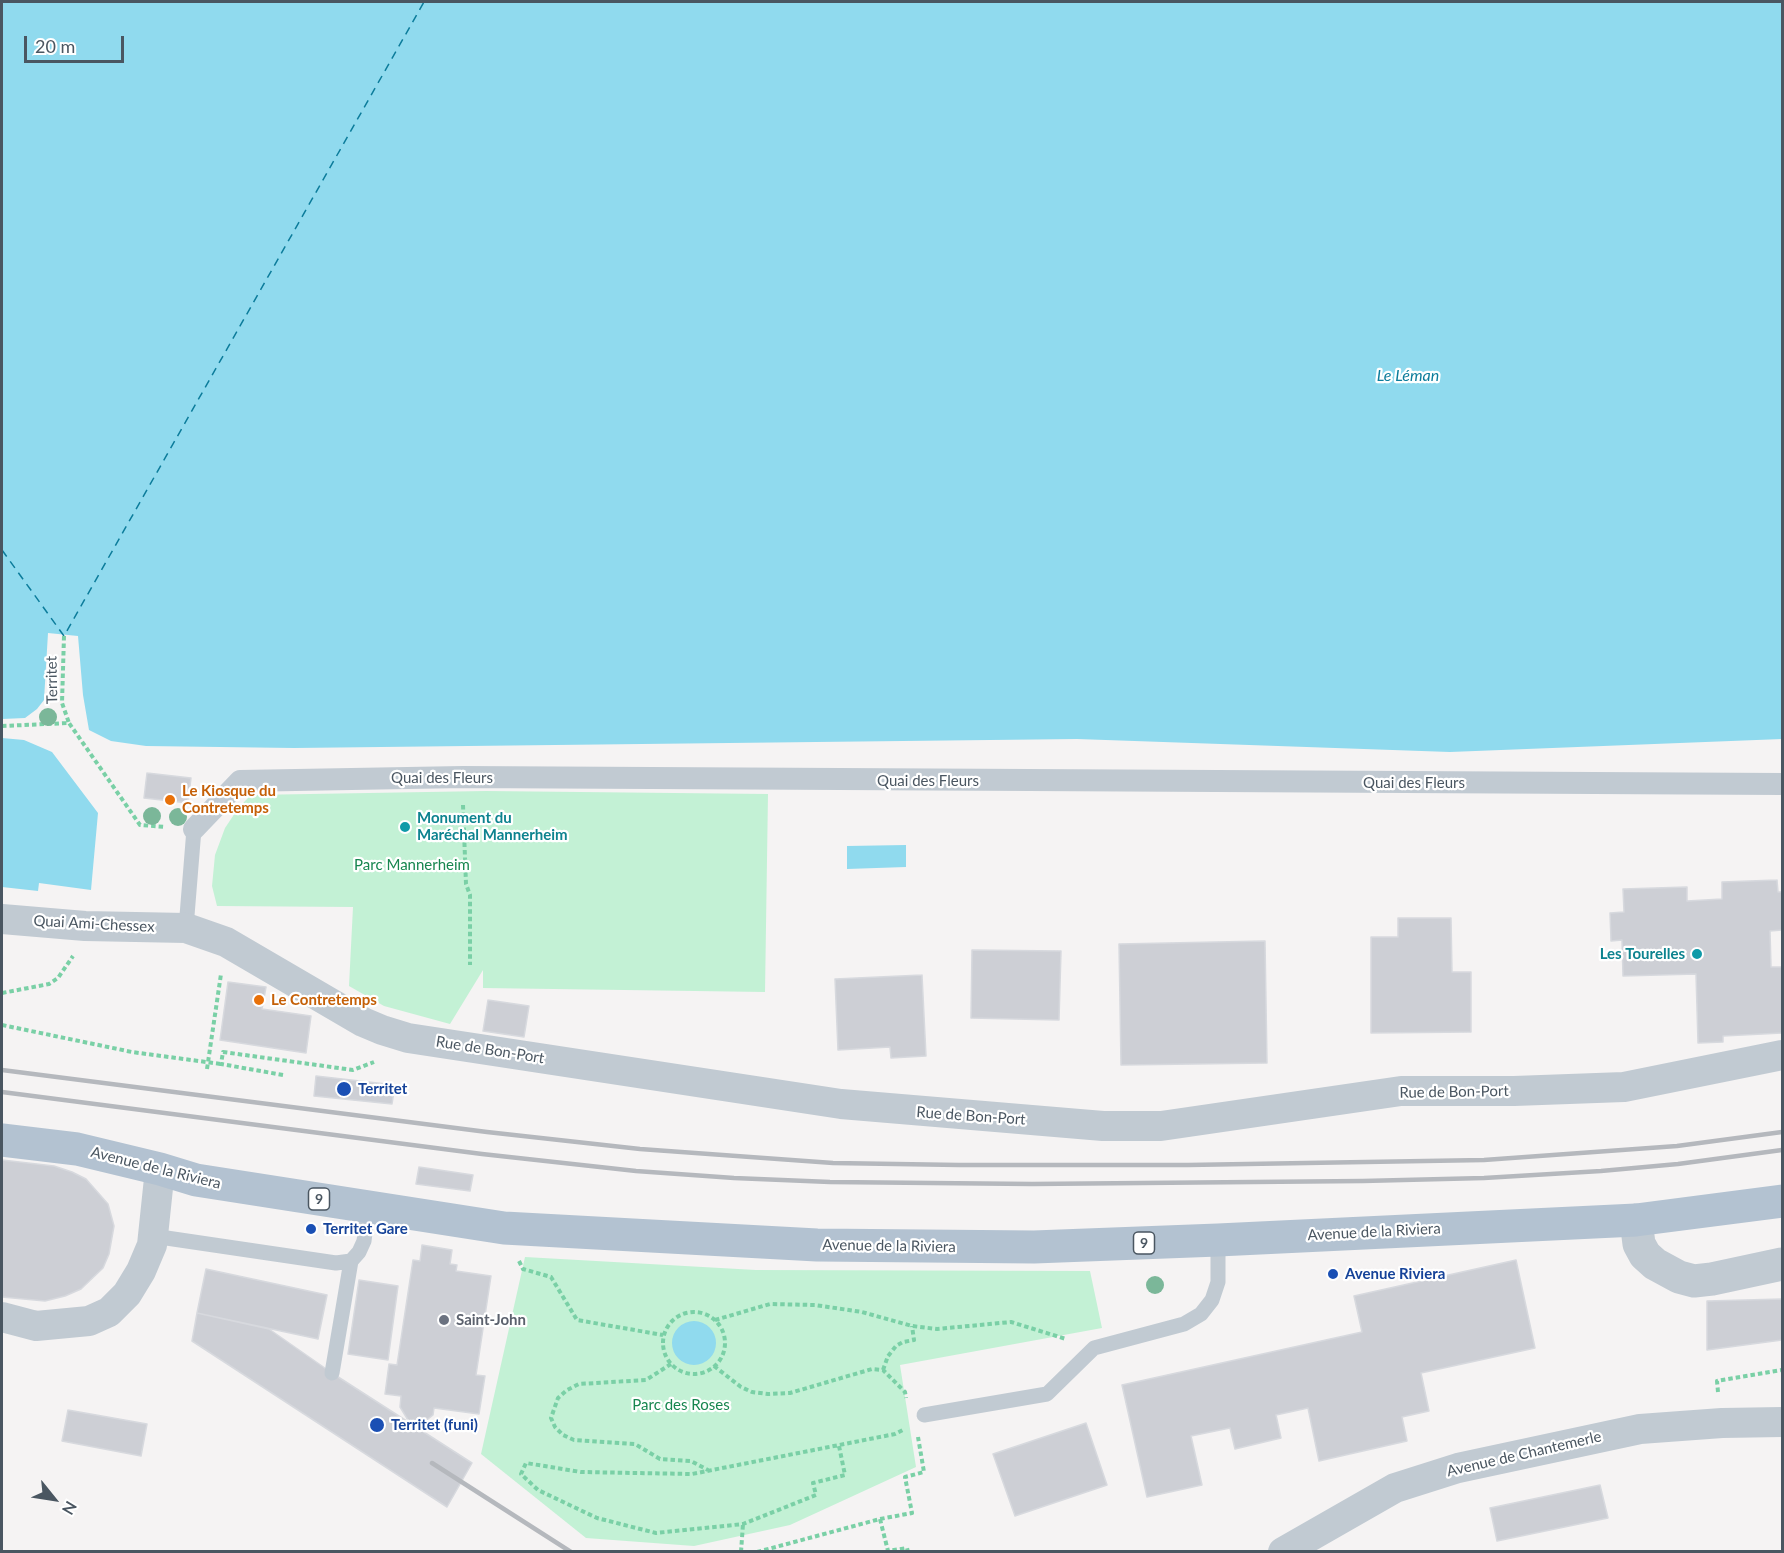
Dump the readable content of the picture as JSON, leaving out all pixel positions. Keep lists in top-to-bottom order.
{
  "streets": {
    "main road": ["Avenue de la Riviera", "9"],
    "street": [
      "Quai des Fleurs",
      "Quai Ami-Chessex",
      "Rue de Bon-Port",
      "Avenue de Chantemerle"
    ],
    "path": ["Territet"]
  },
  "crossings": [
    ["Quai Ami-Chessex", "Rue de Bon-Port"]
  ],
  "water": ["Le Léman"],
  "parks": ["Parc Mannerheim", "Parc des Roses"],
  "places": [
    "Le Kiosque du Contretemps",
    "Monument du Maréchal Mannerheim",
    "Les Tourelles",
    "Le Contretemps",
    "Territet",
    "Territet Gare",
    "Avenue Riviera",
    "Saint-John",
    "Territet (funi)"
  ],
  "scale_bar": "20 m",
  "north": "bottom right"
}
